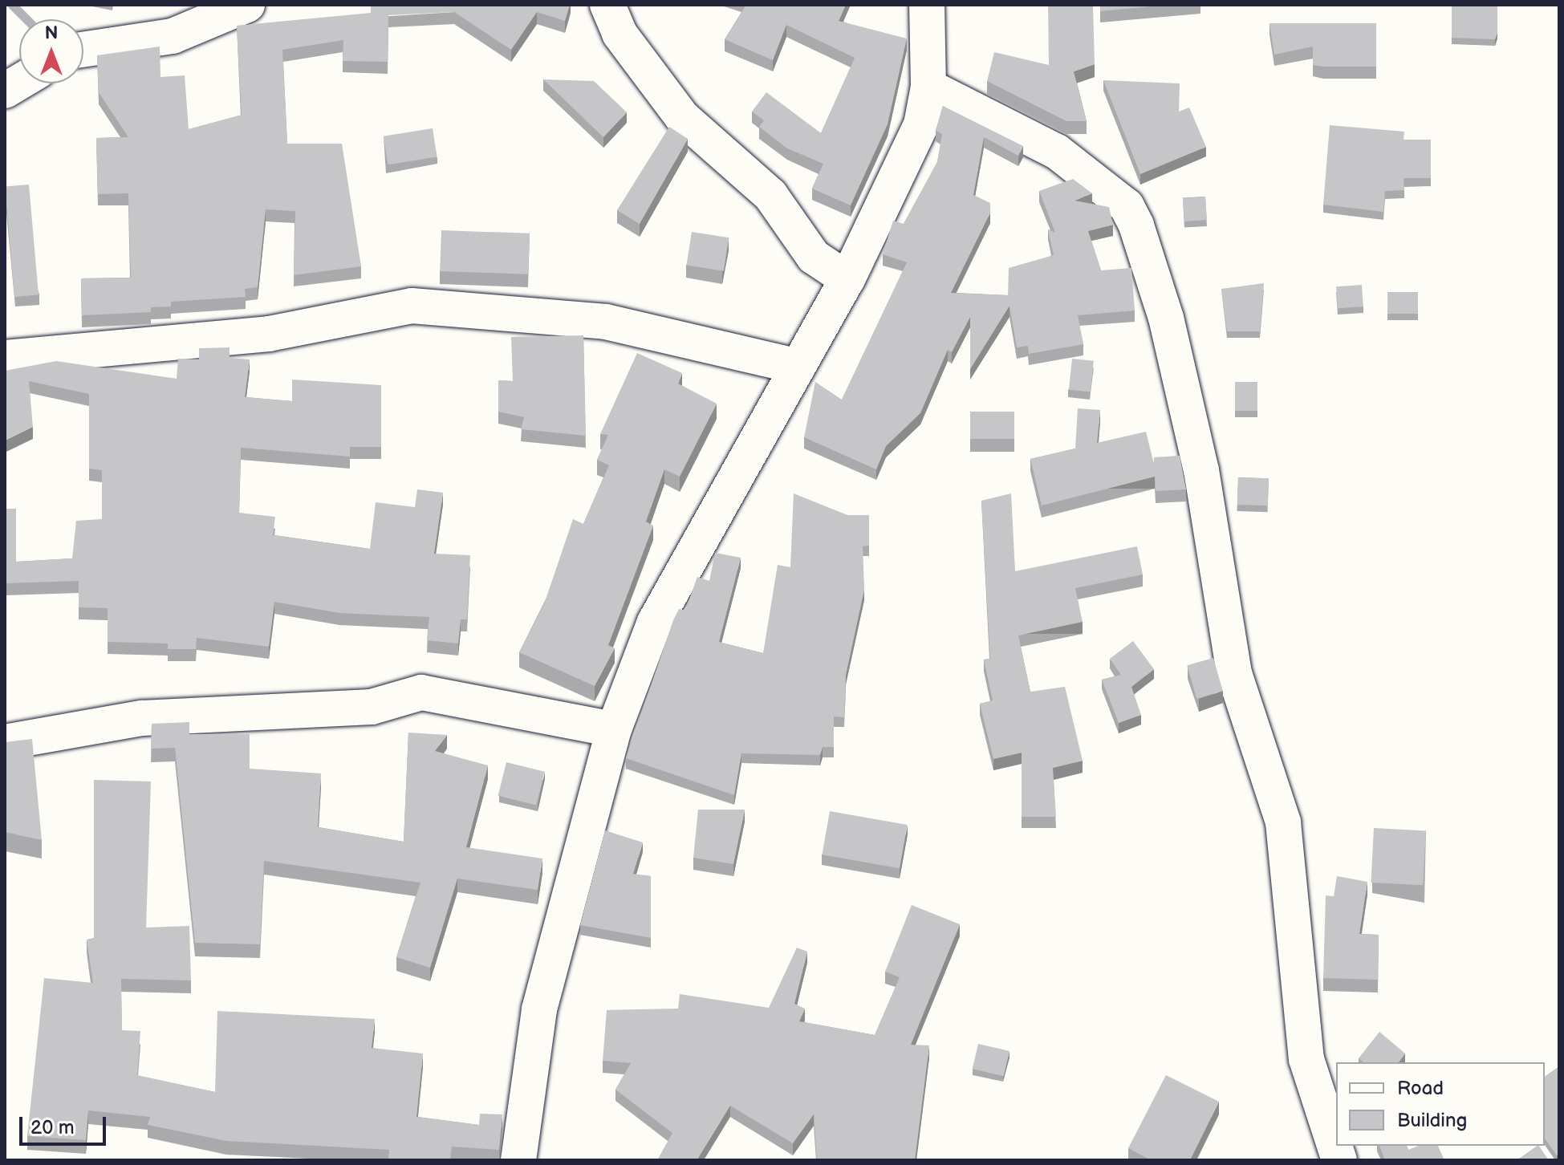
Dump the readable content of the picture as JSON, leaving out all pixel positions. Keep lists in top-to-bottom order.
{
  "legend": ["Road", "Building"],
  "scale_bar": "20 m",
  "north": "top"
}
